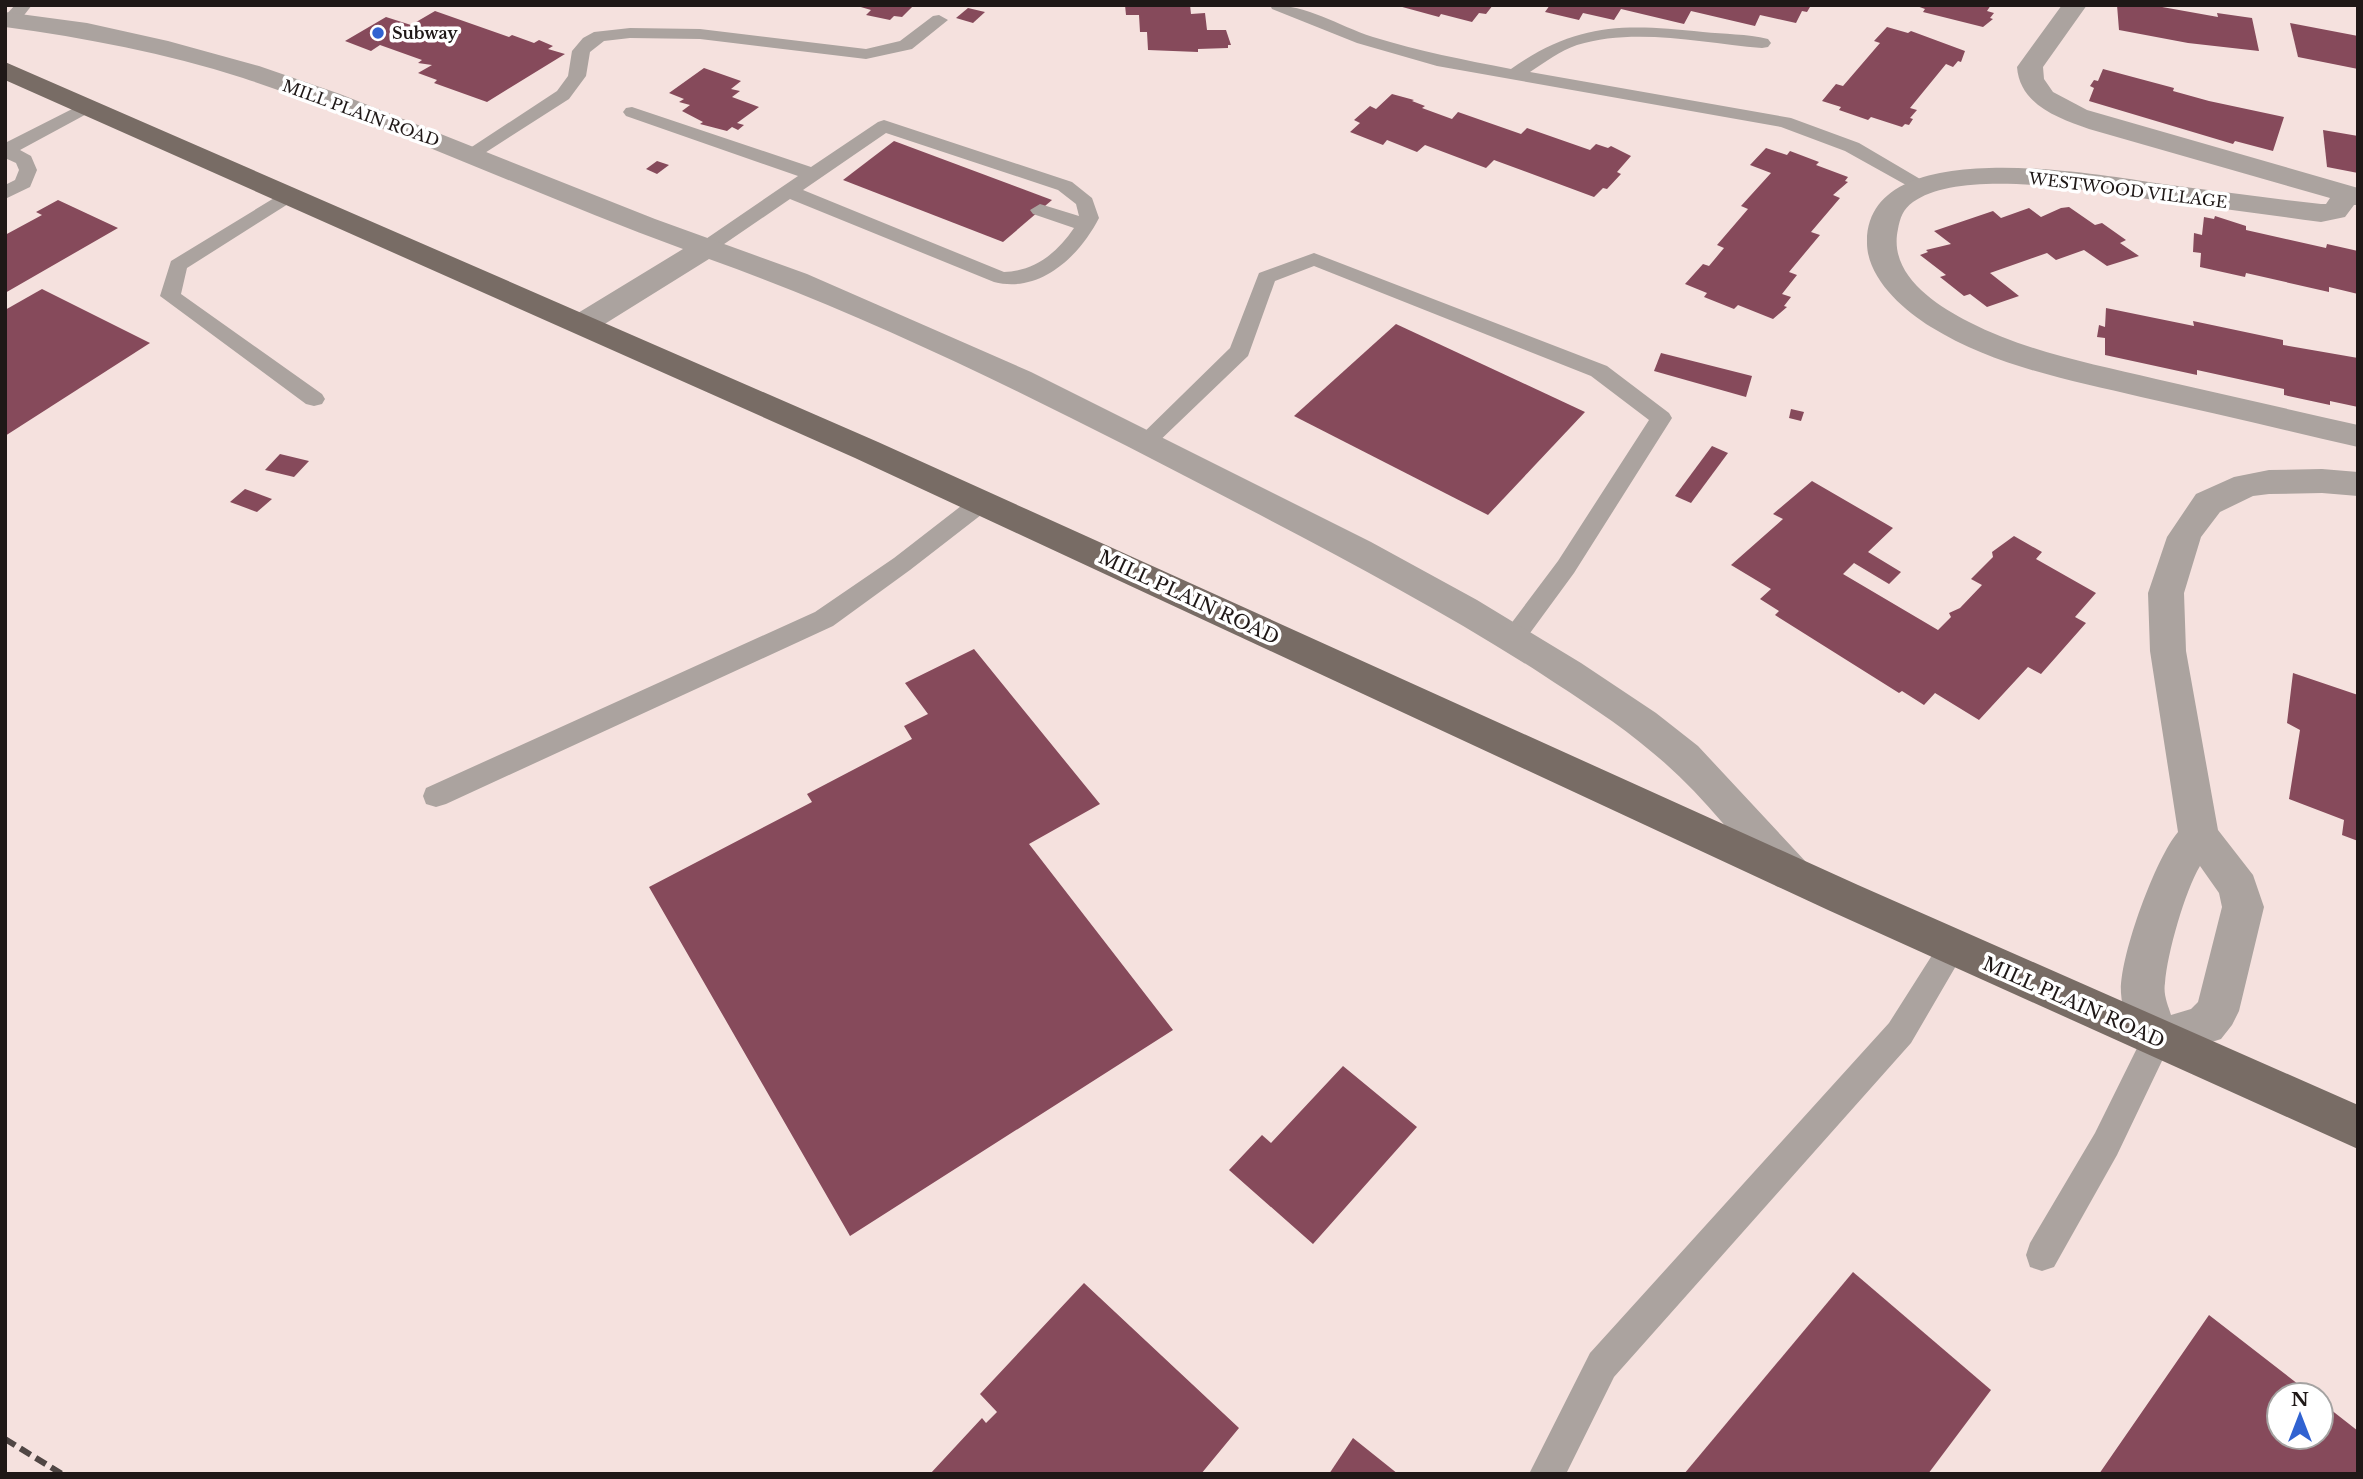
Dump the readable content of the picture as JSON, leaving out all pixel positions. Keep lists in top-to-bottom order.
{
  "streets": {
    "main road": ["MILL PLAIN ROAD"],
    "street": ["WESTWOOD VILLAGE"]
  },
  "places": ["Subway"],
  "north": "top"
}
